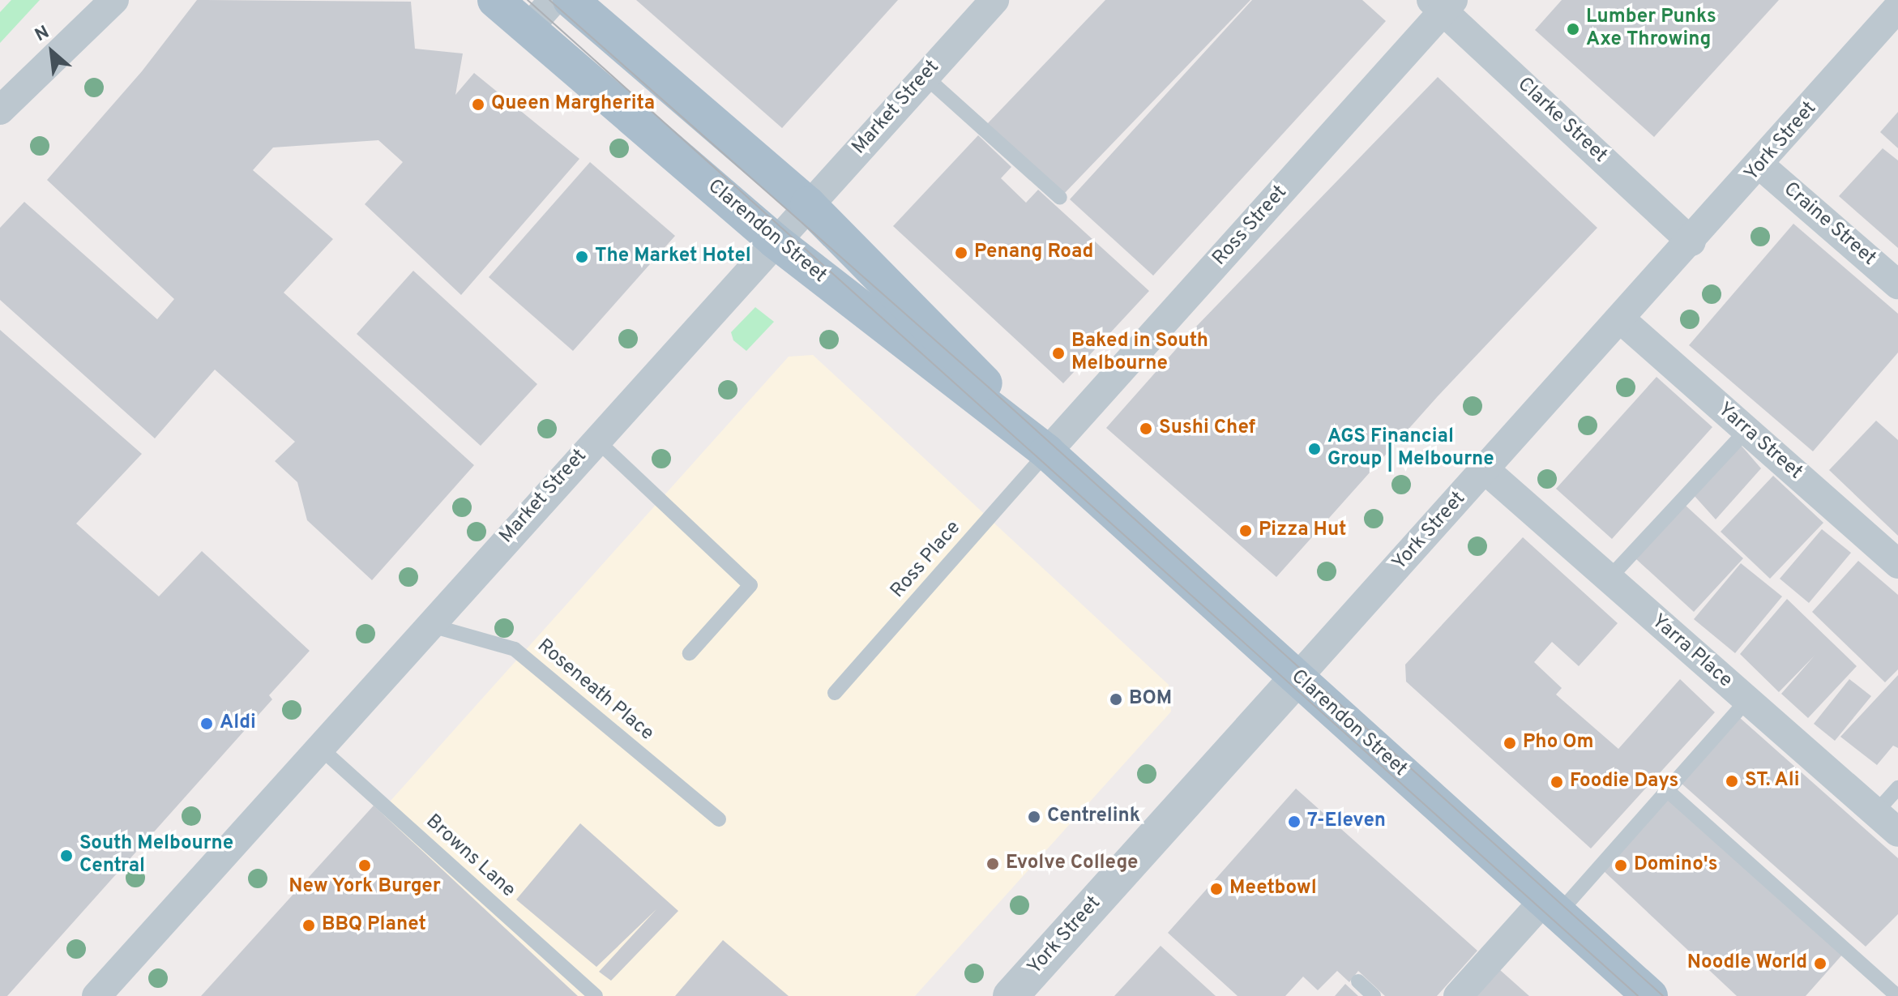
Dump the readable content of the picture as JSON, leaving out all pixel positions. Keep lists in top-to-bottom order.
{
  "streets": {
    "main road": ["Clarendon Street"],
    "street": [
      "Market Street",
      "Clarke Street",
      "York Street",
      "Craine Street",
      "Ross Street",
      "Yarra Street",
      "Yarra Place"
    ],
    "lane": ["Ross Place", "Roseneath Place", "Browns Lane"]
  },
  "crossings": [
    ["Market Street", "Clarendon Street"],
    ["Market Street", "Roseneath Place"],
    ["Market Street", "Browns Lane"],
    ["Clarke Street", "York Street"],
    ["Clarke Street", "Ross Street"],
    ["York Street", "Craine Street"],
    ["York Street", "Clarendon Street"],
    ["York Street", "Yarra Street"],
    ["York Street", "Yarra Place"],
    ["Ross Street", "Clarendon Street"],
    ["Ross Street", "Ross Place"],
    ["Clarendon Street", "Ross Place"]
  ],
  "places": [
    "Lumber Punks Axe Throwing",
    "Queen Margherita",
    "Penang Road",
    "The Market Hotel",
    "Baked in South Melbourne",
    "Sushi Chef",
    "AGS Financial Group | Melbourne",
    "Pizza Hut",
    "BOM",
    "Aldi",
    "Pho Om",
    "ST. Ali",
    "Foodie Days",
    "Centrelink",
    "7-Eleven",
    "South Melbourne Central",
    "Evolve College",
    "New York Burger",
    "Domino's",
    "Meetbowl",
    "BBQ Planet",
    "Noodle World"
  ],
  "north": "top left"
}
